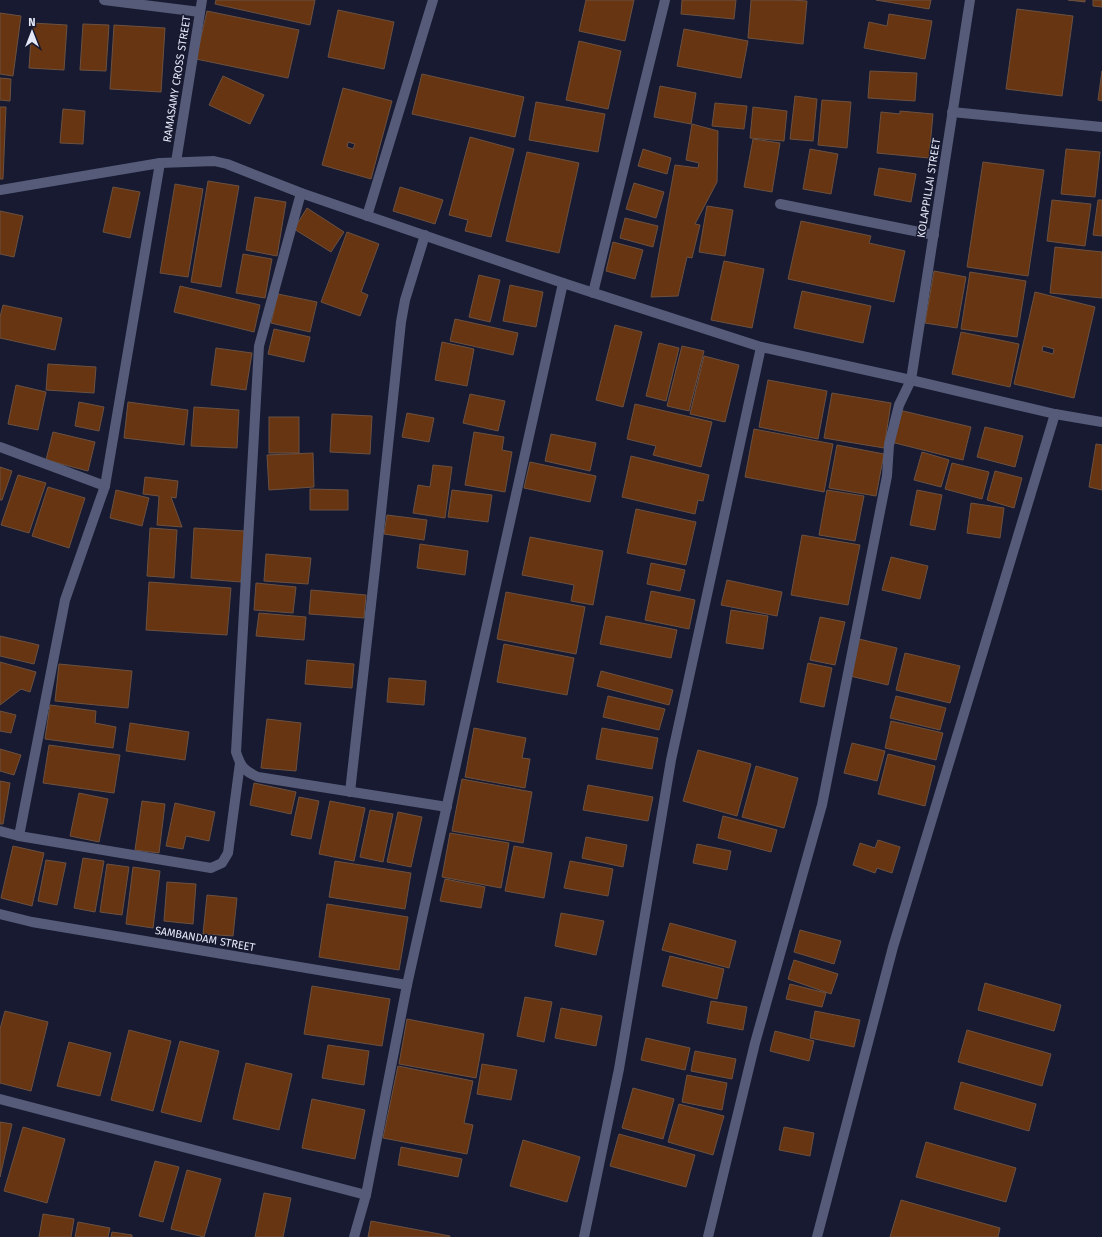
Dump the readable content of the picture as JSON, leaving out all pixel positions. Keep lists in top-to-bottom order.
{
  "streets": {
    "street": ["RAMASAMY CROSS STREET", "KOLAPPILLAI STREET", "SAMBANDAM STREET"]
  },
  "north": "top"
}
